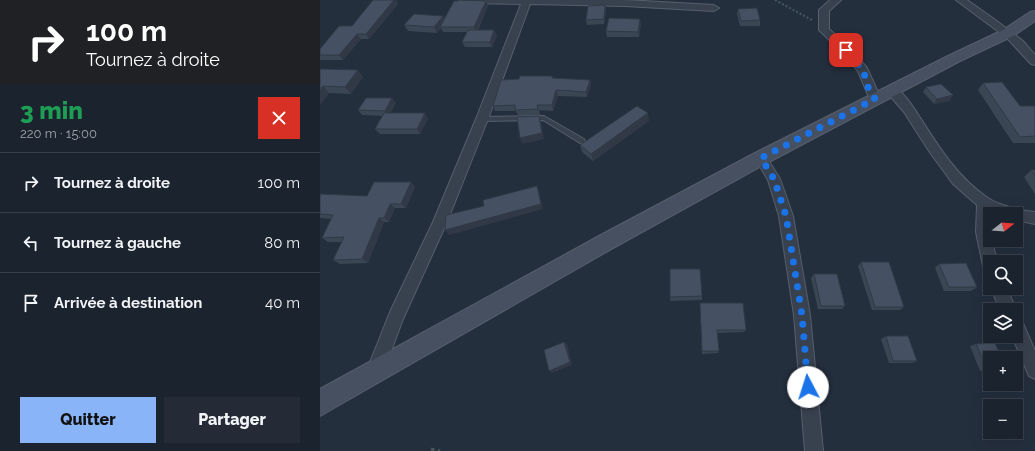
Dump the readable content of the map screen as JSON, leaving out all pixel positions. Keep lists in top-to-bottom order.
{
  "north": "right",
  "page": {
    "turn": ["100 m", "Tournez à droite"],
    "heading": ["3 min", "220 m · 15:00"],
    "list": [
      {
        "name": "Tournez à droite",
        "value": "100 m"
      },
      {
        "name": "Tournez à gauche",
        "value": "80 m"
      },
      {
        "name": "Arrivée à destination",
        "value": "40 m"
      }
    ],
    "map_buttons": ["+", "−"],
    "buttons": ["Quitter", "Partager"]
  }
}
